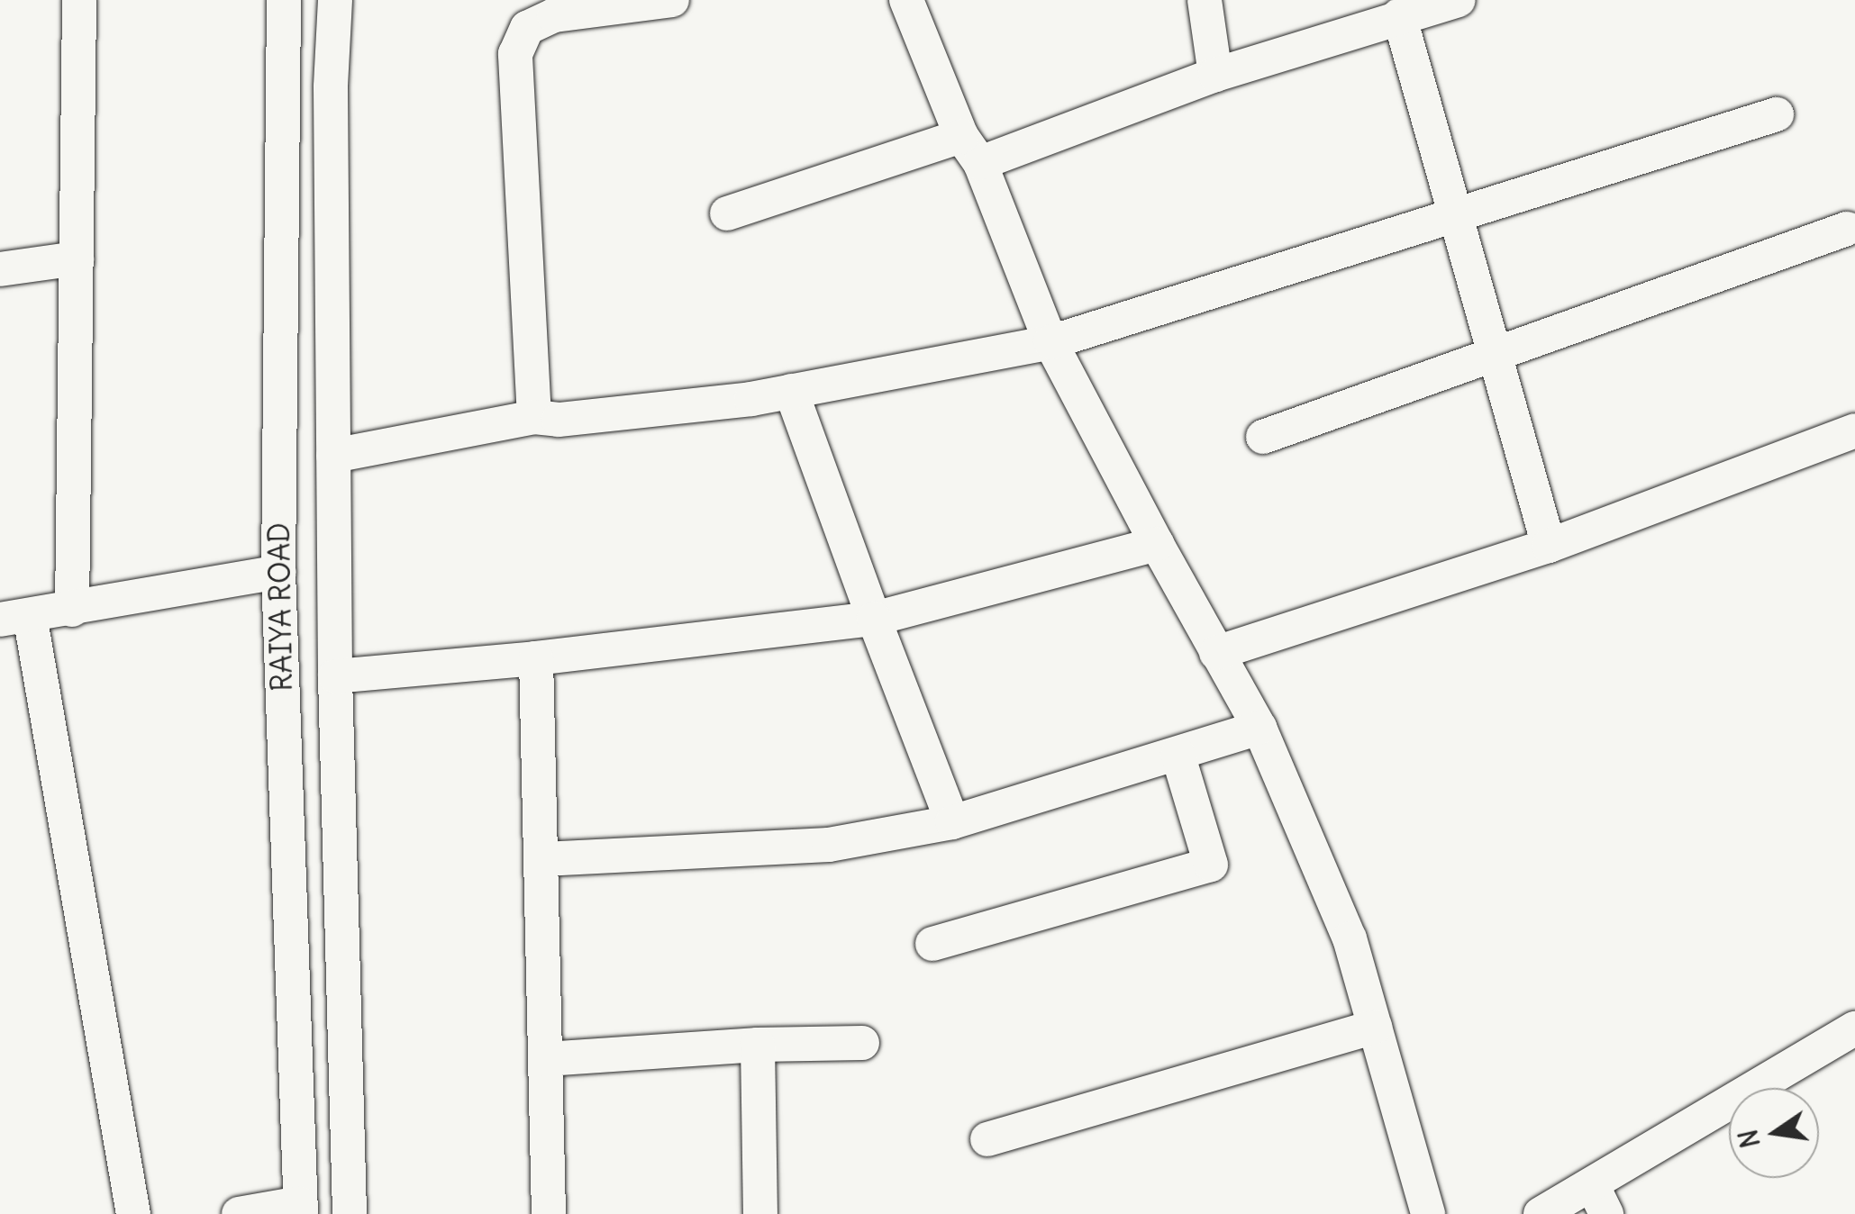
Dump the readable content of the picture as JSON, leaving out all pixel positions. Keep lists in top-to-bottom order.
{
  "streets": {
    "street": ["RAIYA ROAD"]
  },
  "north": "left"
}
